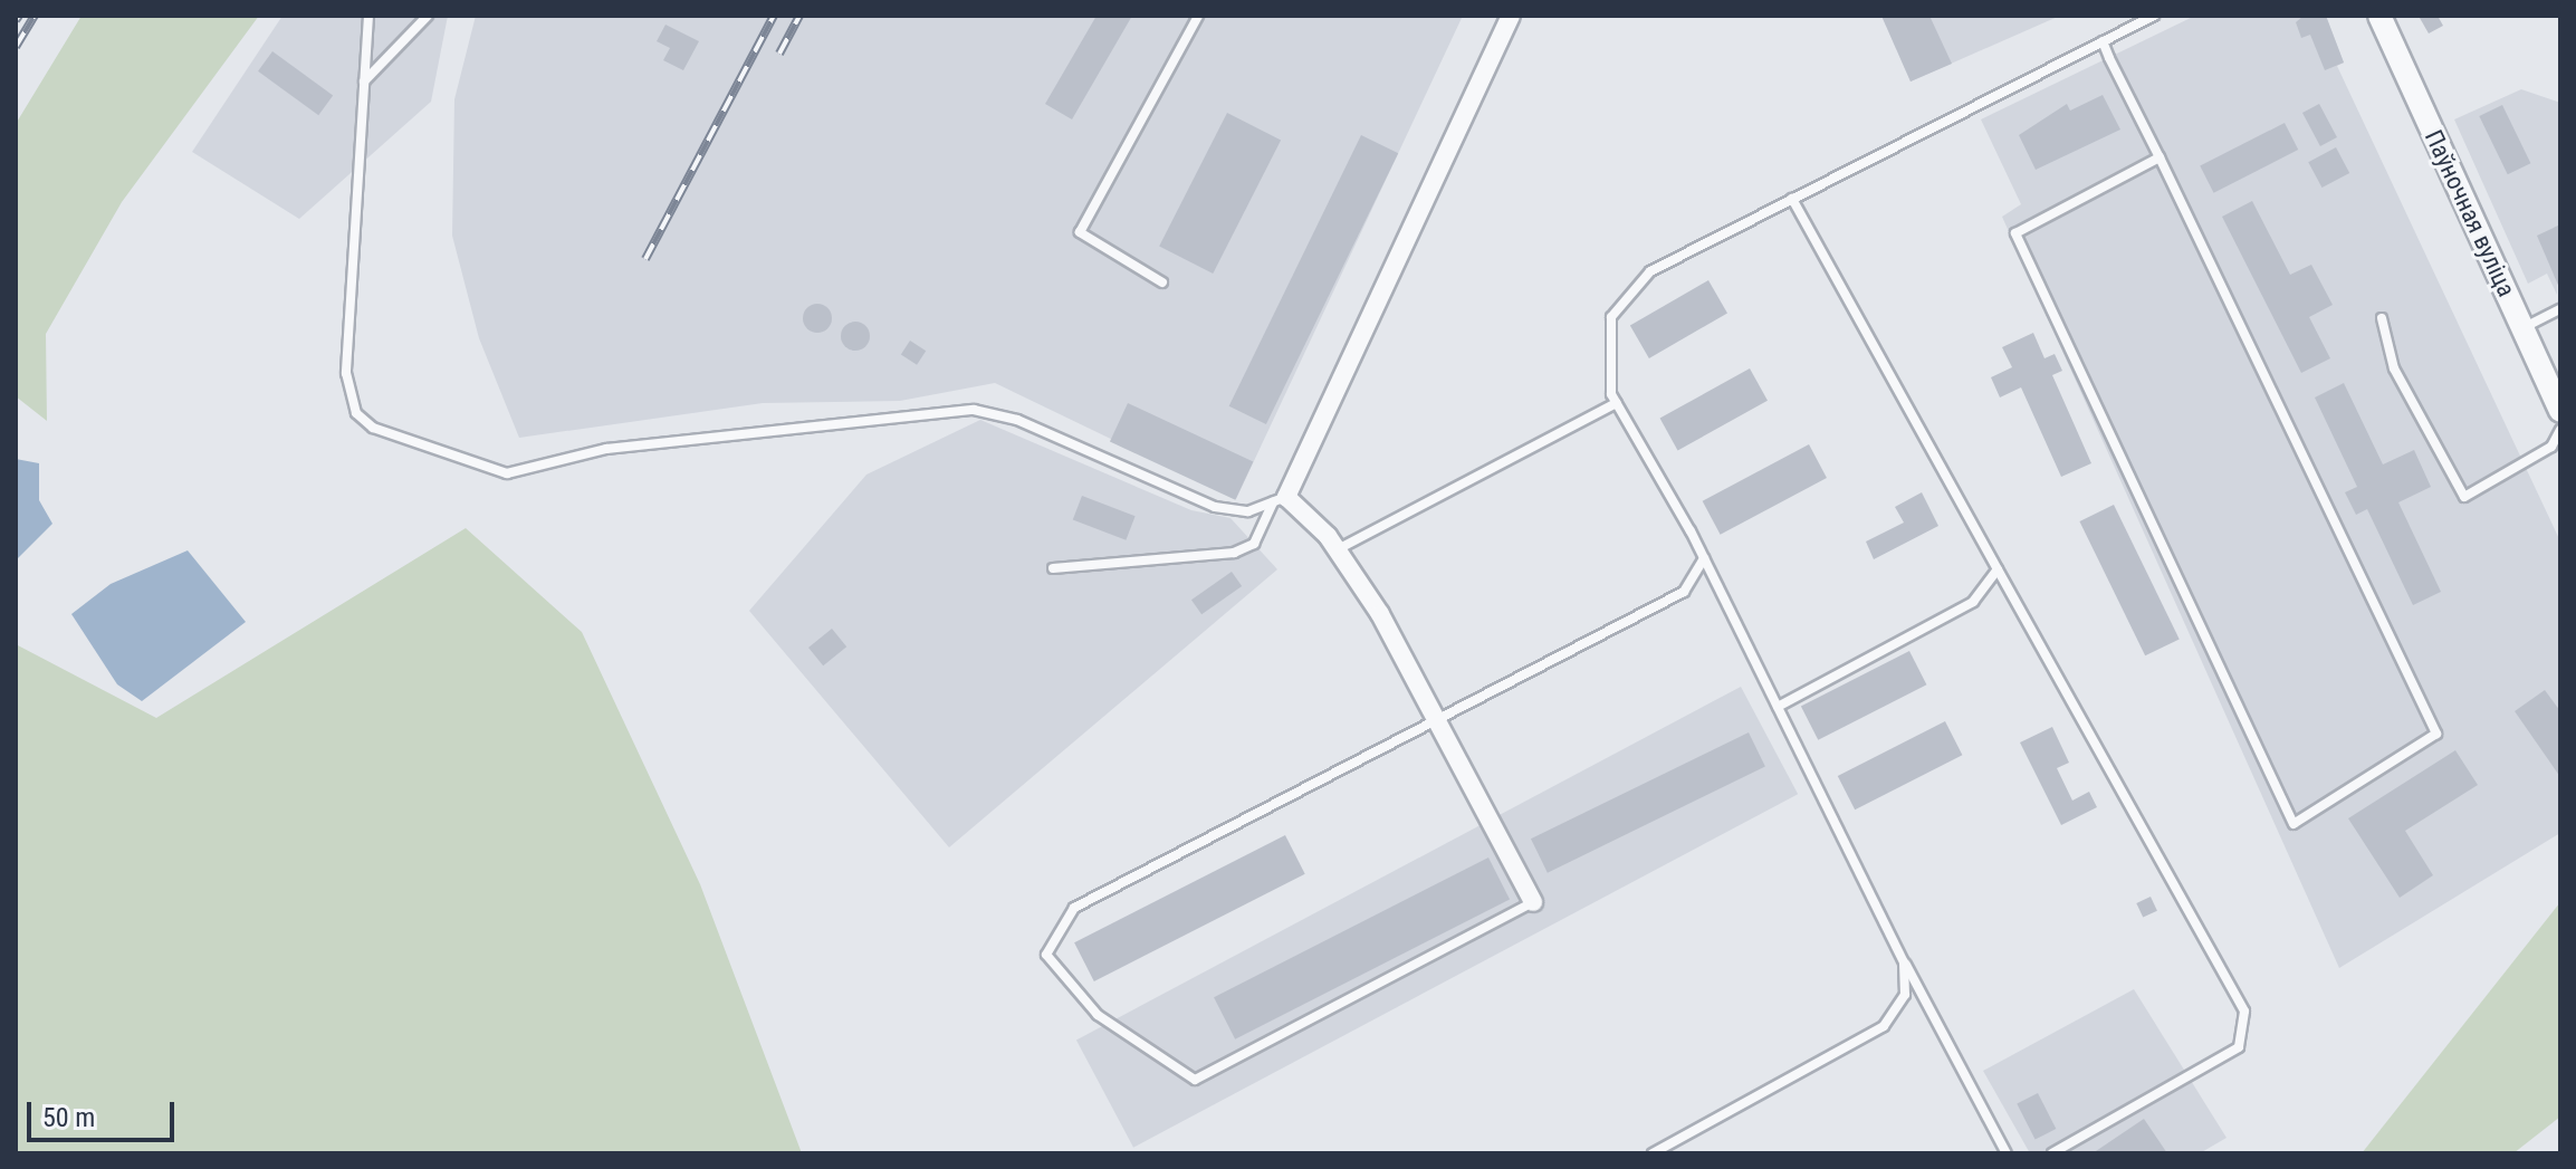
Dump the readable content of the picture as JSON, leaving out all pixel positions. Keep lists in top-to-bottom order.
{
  "streets": {
    "street": ["Паўночная вуліца"]
  },
  "scale_bar": "50 m"
}
